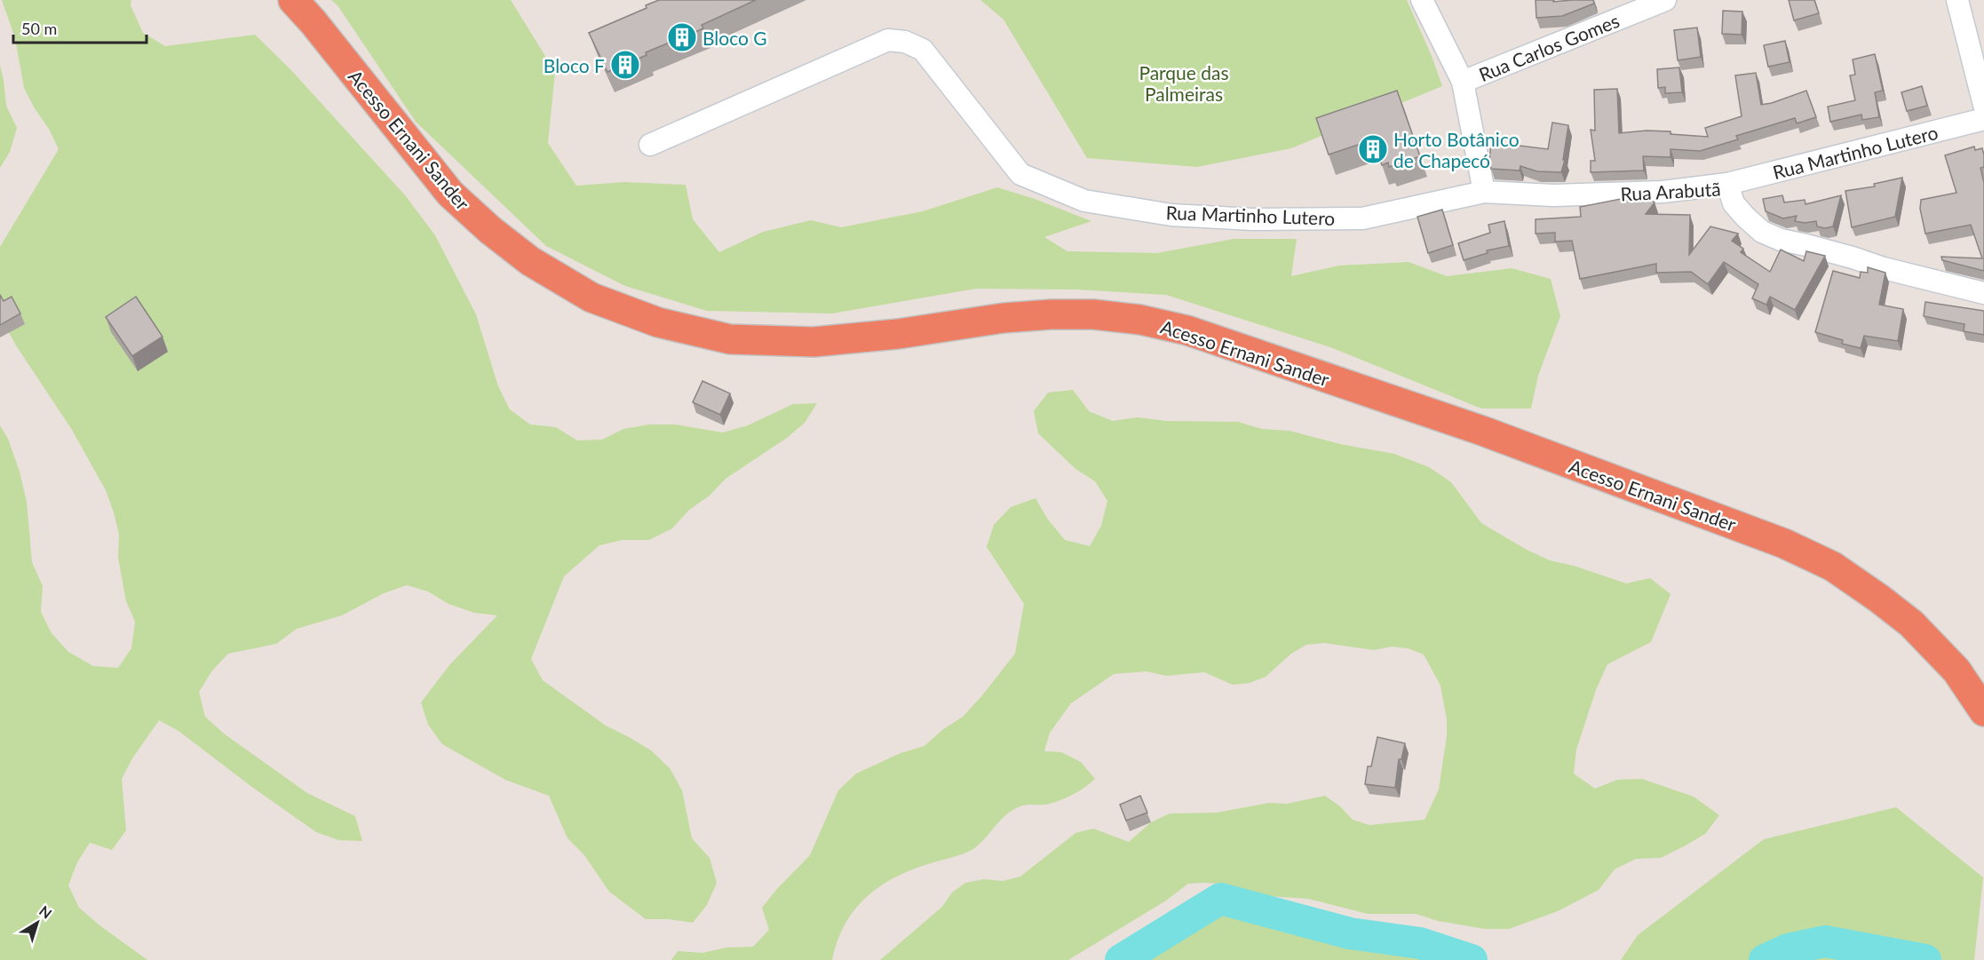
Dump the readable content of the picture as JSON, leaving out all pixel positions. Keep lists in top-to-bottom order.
{
  "streets": {
    "highway": ["Acesso Ernani Sander"],
    "street": ["Rua Carlos Gomes", "Rua Martinho Lutero", "Rua Arabutã"]
  },
  "crossings": [
    ["Rua Martinho Lutero", "Rua Arabutã"]
  ],
  "parks": ["Parque das Palmeiras"],
  "places": {
    "building": ["Bloco G", "Bloco F", "Horto Botânico de Chapecó"]
  },
  "scale_bar": "50 m",
  "north": "top right"
}
